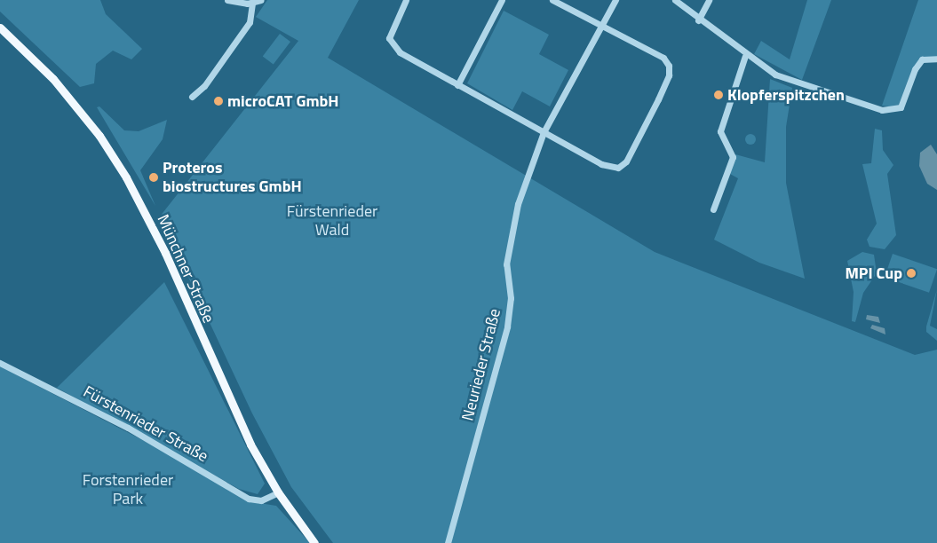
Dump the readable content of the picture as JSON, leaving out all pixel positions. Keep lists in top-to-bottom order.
{
  "streets": {
    "main road": ["Münchner Straße"],
    "street": ["Neurieder Straße", "Fürstenrieder Straße"]
  },
  "crossings": [
    ["Münchner Straße", "Fürstenrieder Straße"]
  ],
  "parks": ["Fürstenrieder Wald", "Forstenrieder Park"],
  "places": [
    "Klopferspitzchen",
    "microCAT GmbH",
    "Proteros biostructures GmbH",
    "MPI Cup"
  ]
}
